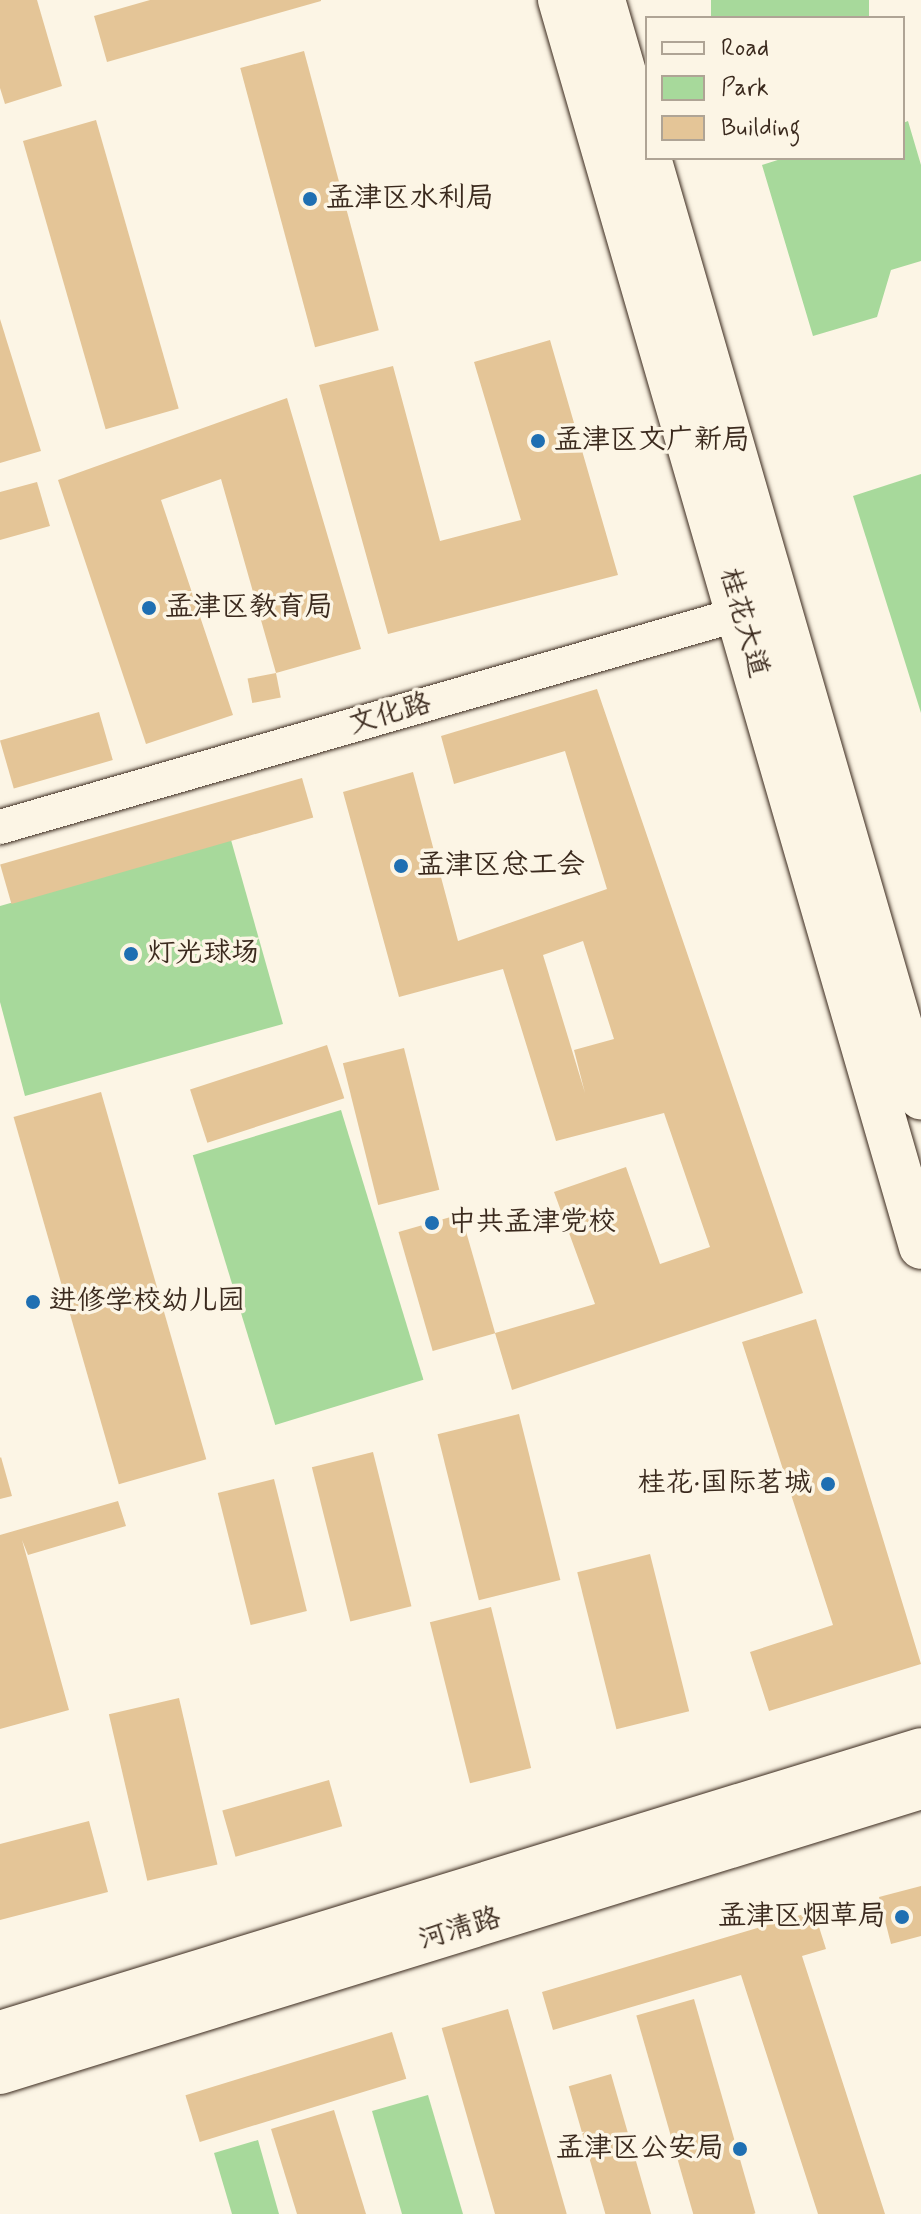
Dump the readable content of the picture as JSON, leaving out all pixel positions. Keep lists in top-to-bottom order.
{
  "streets": {
    "main road": ["桂花大道", "河清路"],
    "street": ["文化路"]
  },
  "crossings": [
    ["桂花大道", "文化路"]
  ],
  "places": [
    "孟津区水利局",
    "孟津区文广新局",
    "孟津区教育局",
    "孟津区总工会",
    "灯光球场",
    "中共孟津党校",
    "进修学校幼儿园",
    "桂花·国际茗城",
    "孟津区烟草局",
    "孟津区公安局"
  ],
  "legend": ["Road", "Park", "Building"]
}
